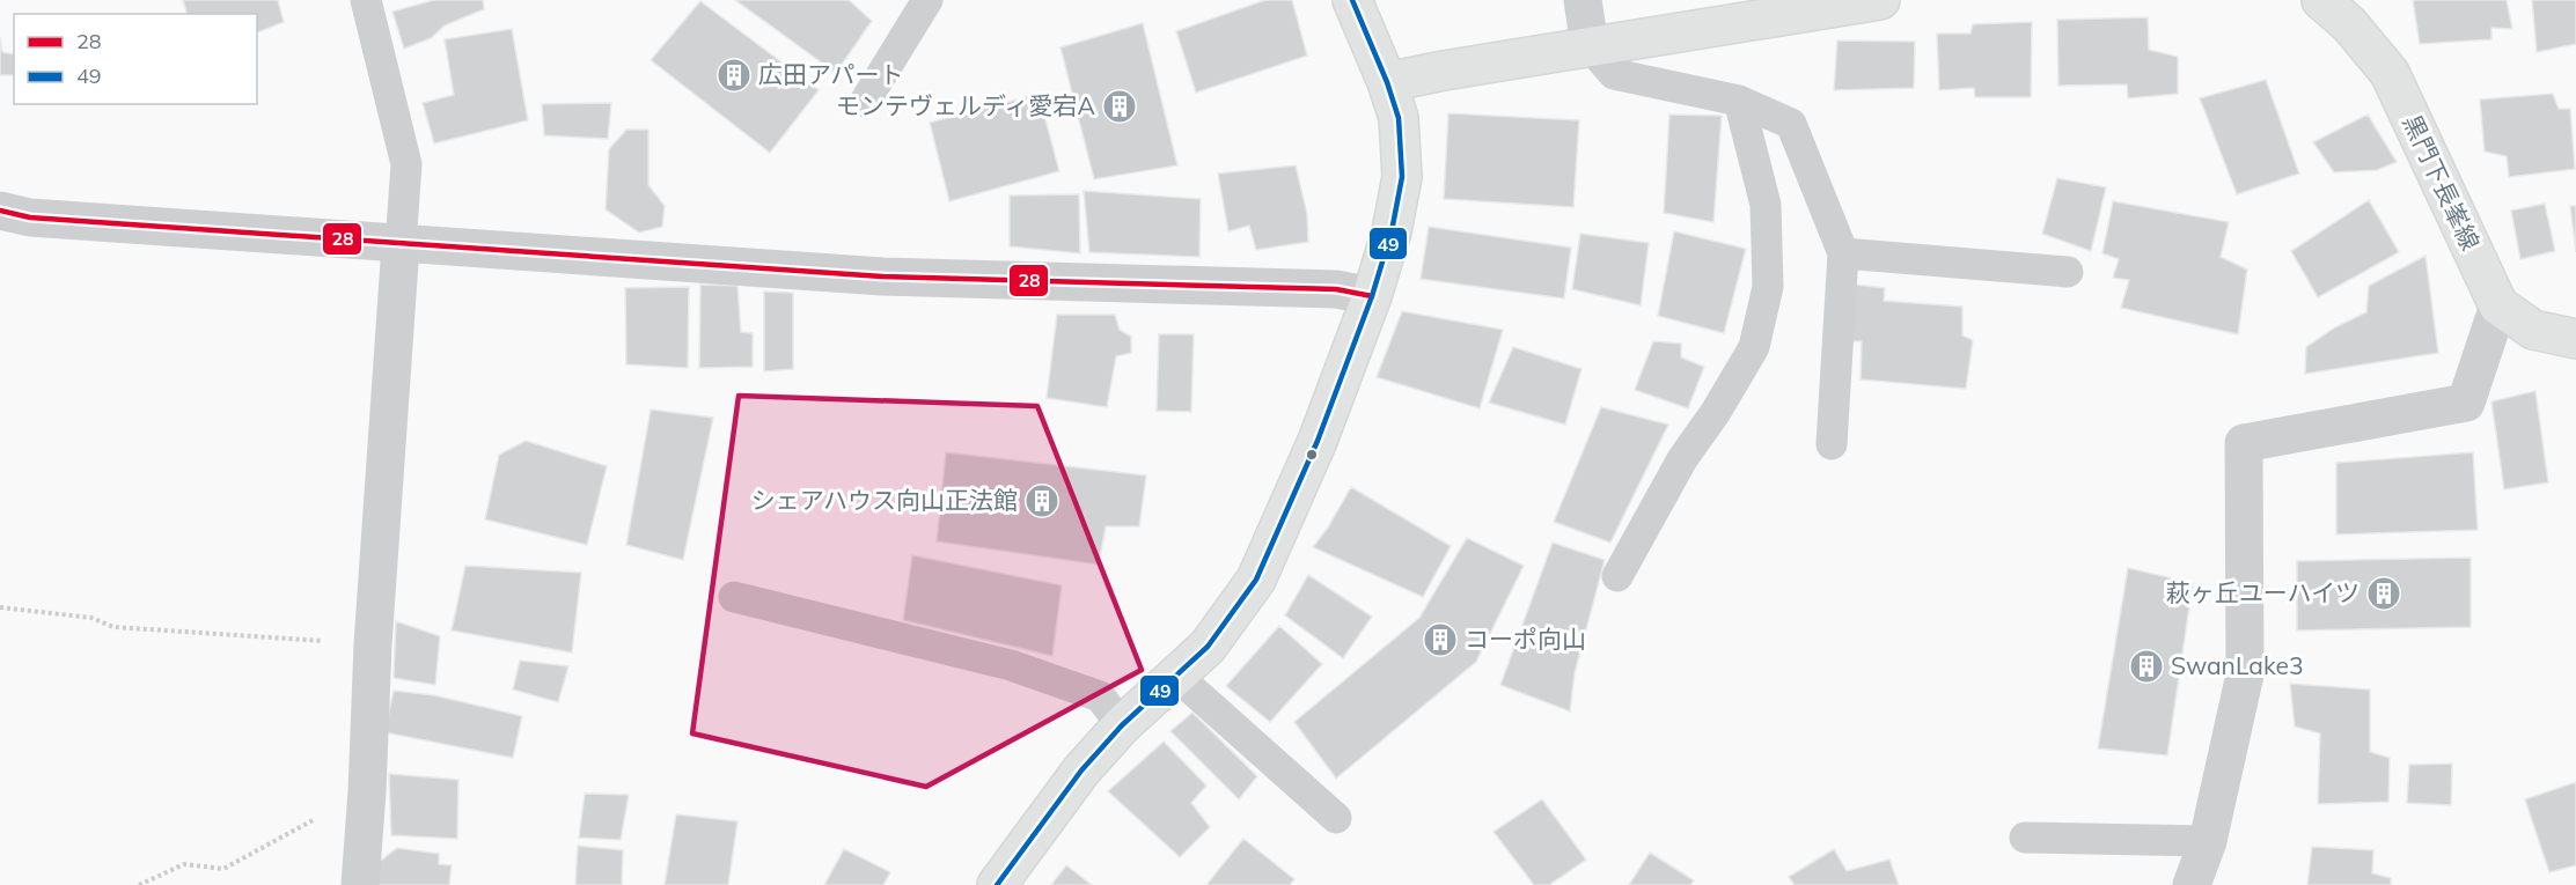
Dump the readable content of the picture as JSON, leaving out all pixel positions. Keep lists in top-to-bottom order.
{
  "streets": {
    "street": ["黒門下長峯線"]
  },
  "places": {
    "building": [
      "広田アパート",
      "モンテヴェルディ愛宕A",
      "シェアハウス向山正法館",
      "萩ヶ丘ユーハイツ",
      "コーポ向山",
      "SwanLake3"
    ]
  },
  "lines": ["transit line 49", "transit line 28"],
  "legend": ["28", "49"]
}
